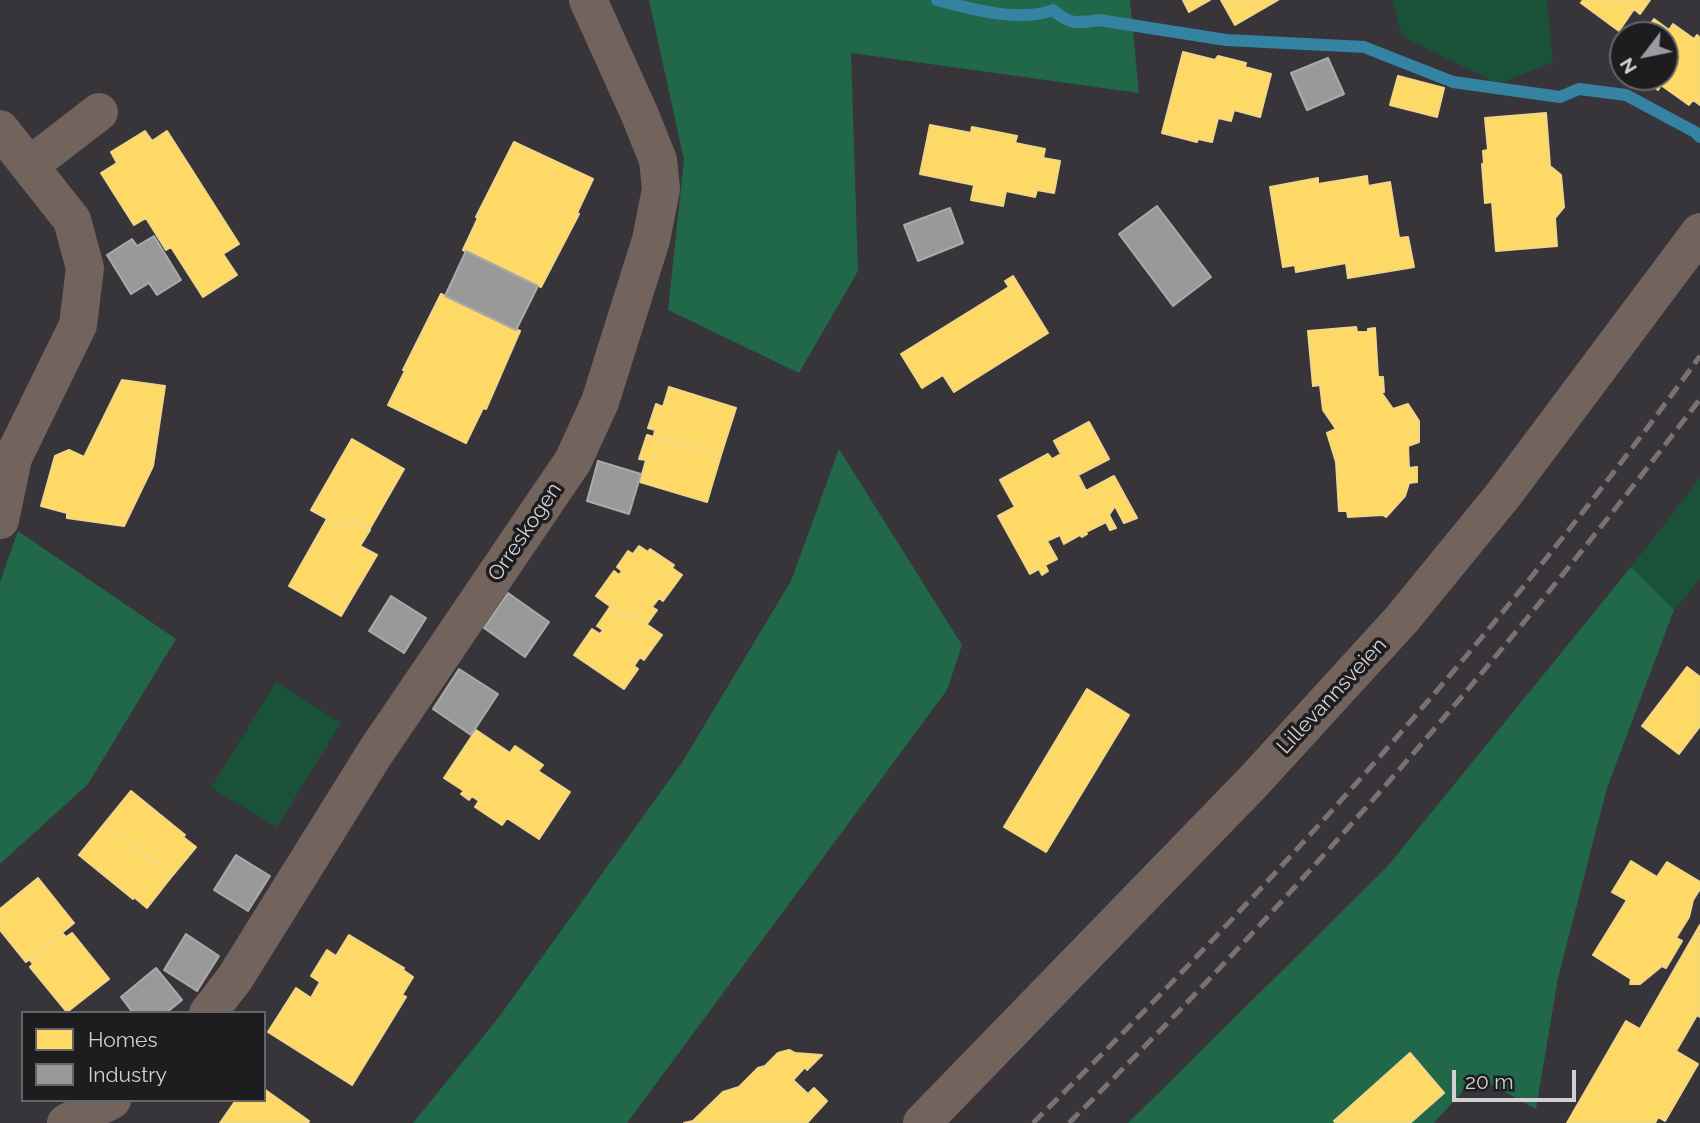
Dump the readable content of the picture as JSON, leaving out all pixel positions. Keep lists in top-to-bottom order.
{
  "streets": {
    "street": ["Orreskogen", "Lillevannsveien"]
  },
  "legend": ["Homes", "Industry"],
  "scale_bar": "20 m",
  "north": "bottom left"
}
